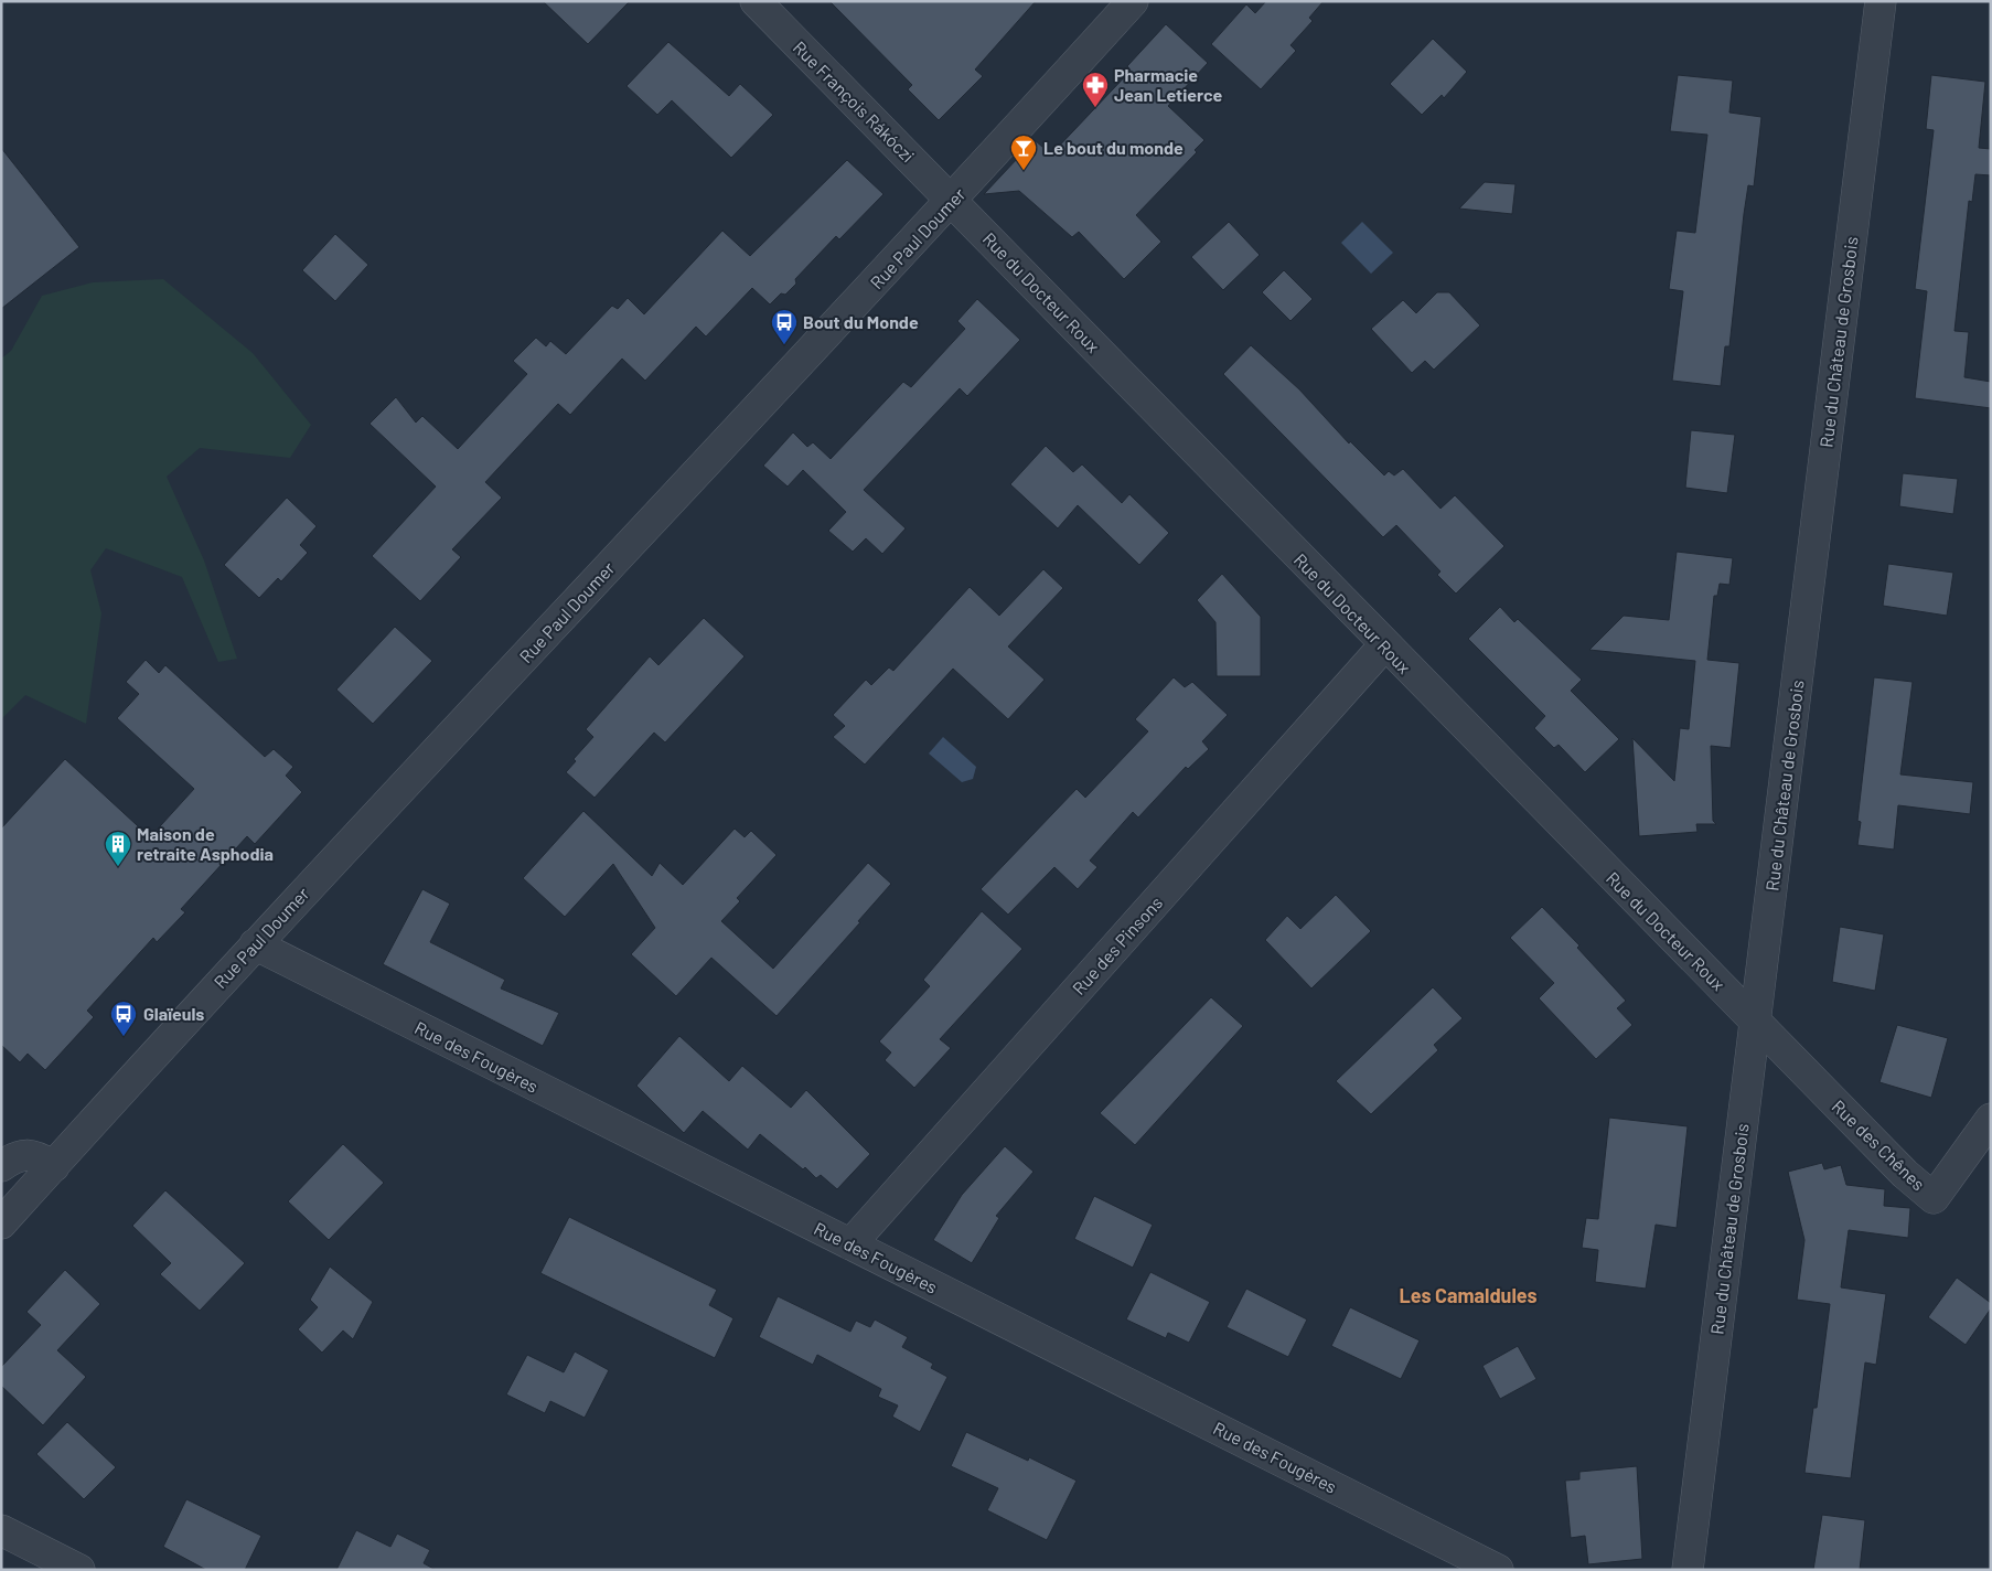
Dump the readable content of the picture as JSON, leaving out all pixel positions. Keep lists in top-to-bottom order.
{
  "streets": {
    "street": [
      "Rue François Rákóczi",
      "Rue Paul Doumer",
      "Rue du Docteur Roux",
      "Rue du Château de Grosbois",
      "Rue des Pinsons",
      "Rue des Fougères",
      "Rue des Chênes"
    ]
  },
  "crossings": [
    ["Rue François Rákóczi", "Rue Paul Doumer"],
    ["Rue François Rákóczi", "Rue du Docteur Roux"],
    ["Rue Paul Doumer", "Rue du Docteur Roux"],
    ["Rue Paul Doumer", "Rue des Fougères"],
    ["Rue du Docteur Roux", "Rue du Château de Grosbois"],
    ["Rue du Docteur Roux", "Rue des Pinsons"],
    ["Rue du Docteur Roux", "Rue des Chênes"],
    ["Rue du Château de Grosbois", "Rue des Chênes"],
    ["Rue des Pinsons", "Rue des Fougères"]
  ],
  "districts": ["Les Camaldules"],
  "places": {
    "pharmacy": ["Pharmacie Jean Letierce"],
    "bar": ["Le bout du monde"],
    "bus stop": ["Bout du Monde", "Glaïeuls"],
    "building": ["Maison de retraite Asphodia"]
  }
}
